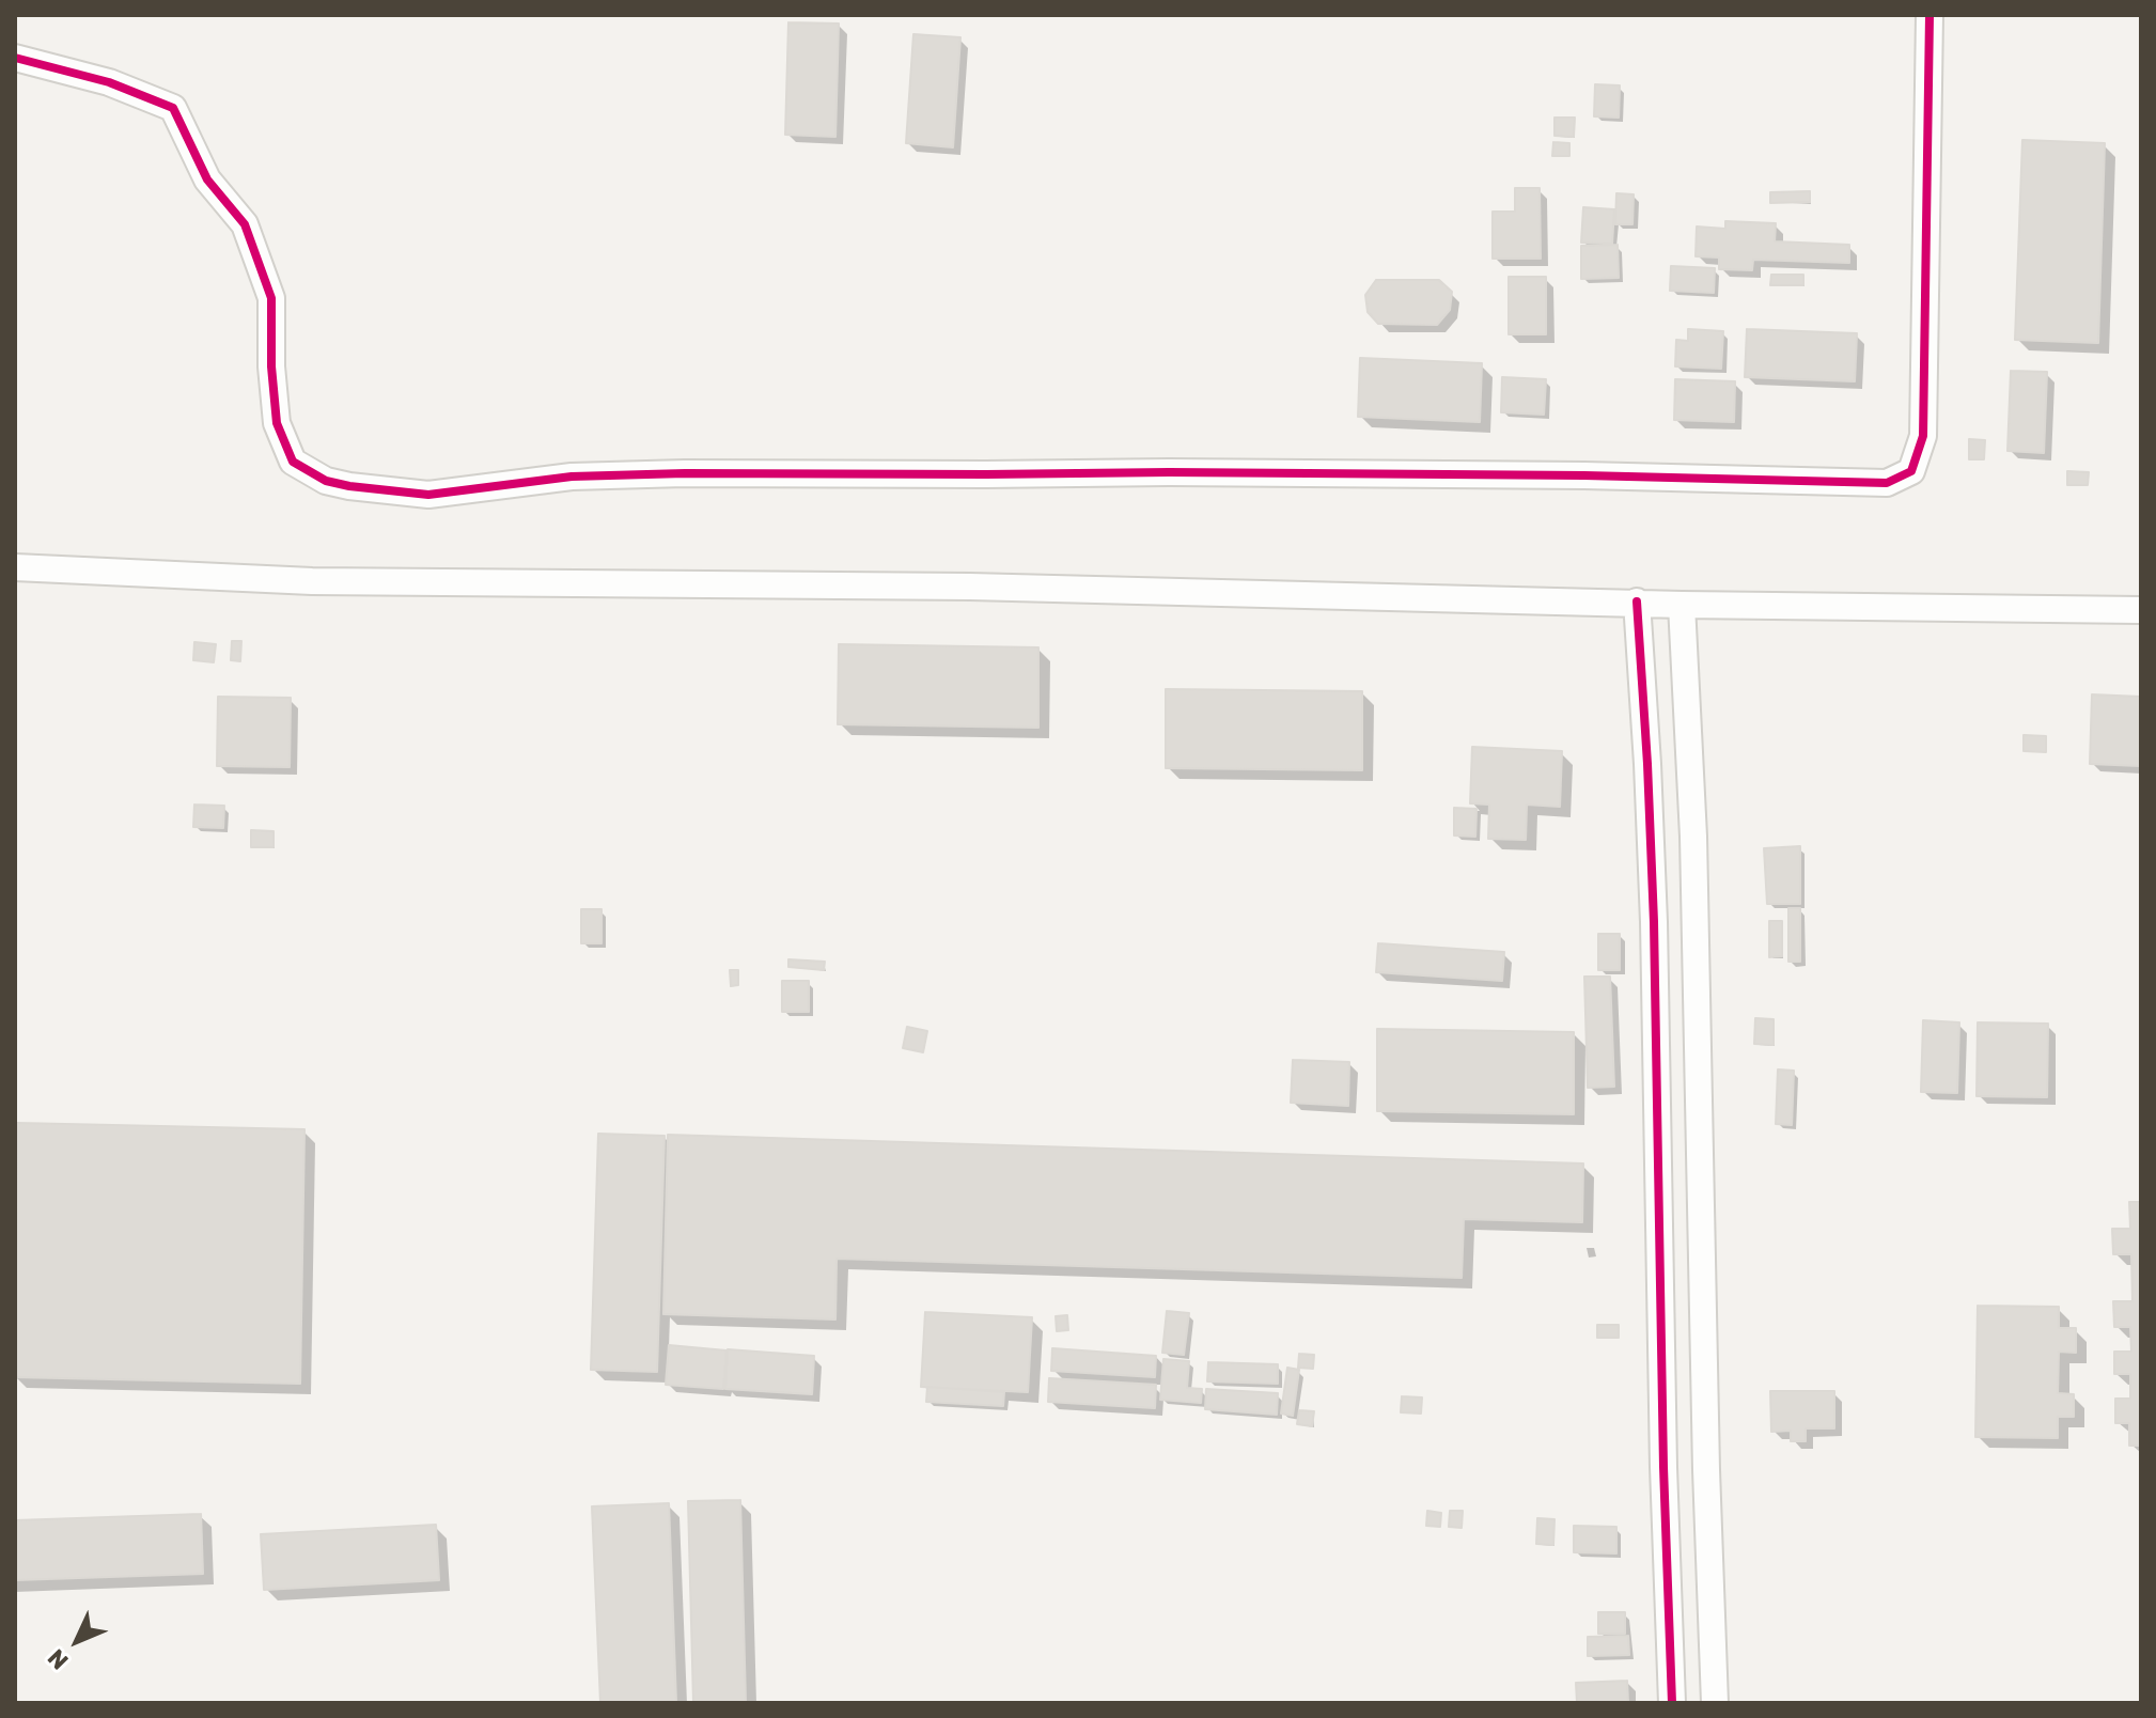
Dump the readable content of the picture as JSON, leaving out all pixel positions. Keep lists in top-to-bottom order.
{
  "north": "bottom left"
}
